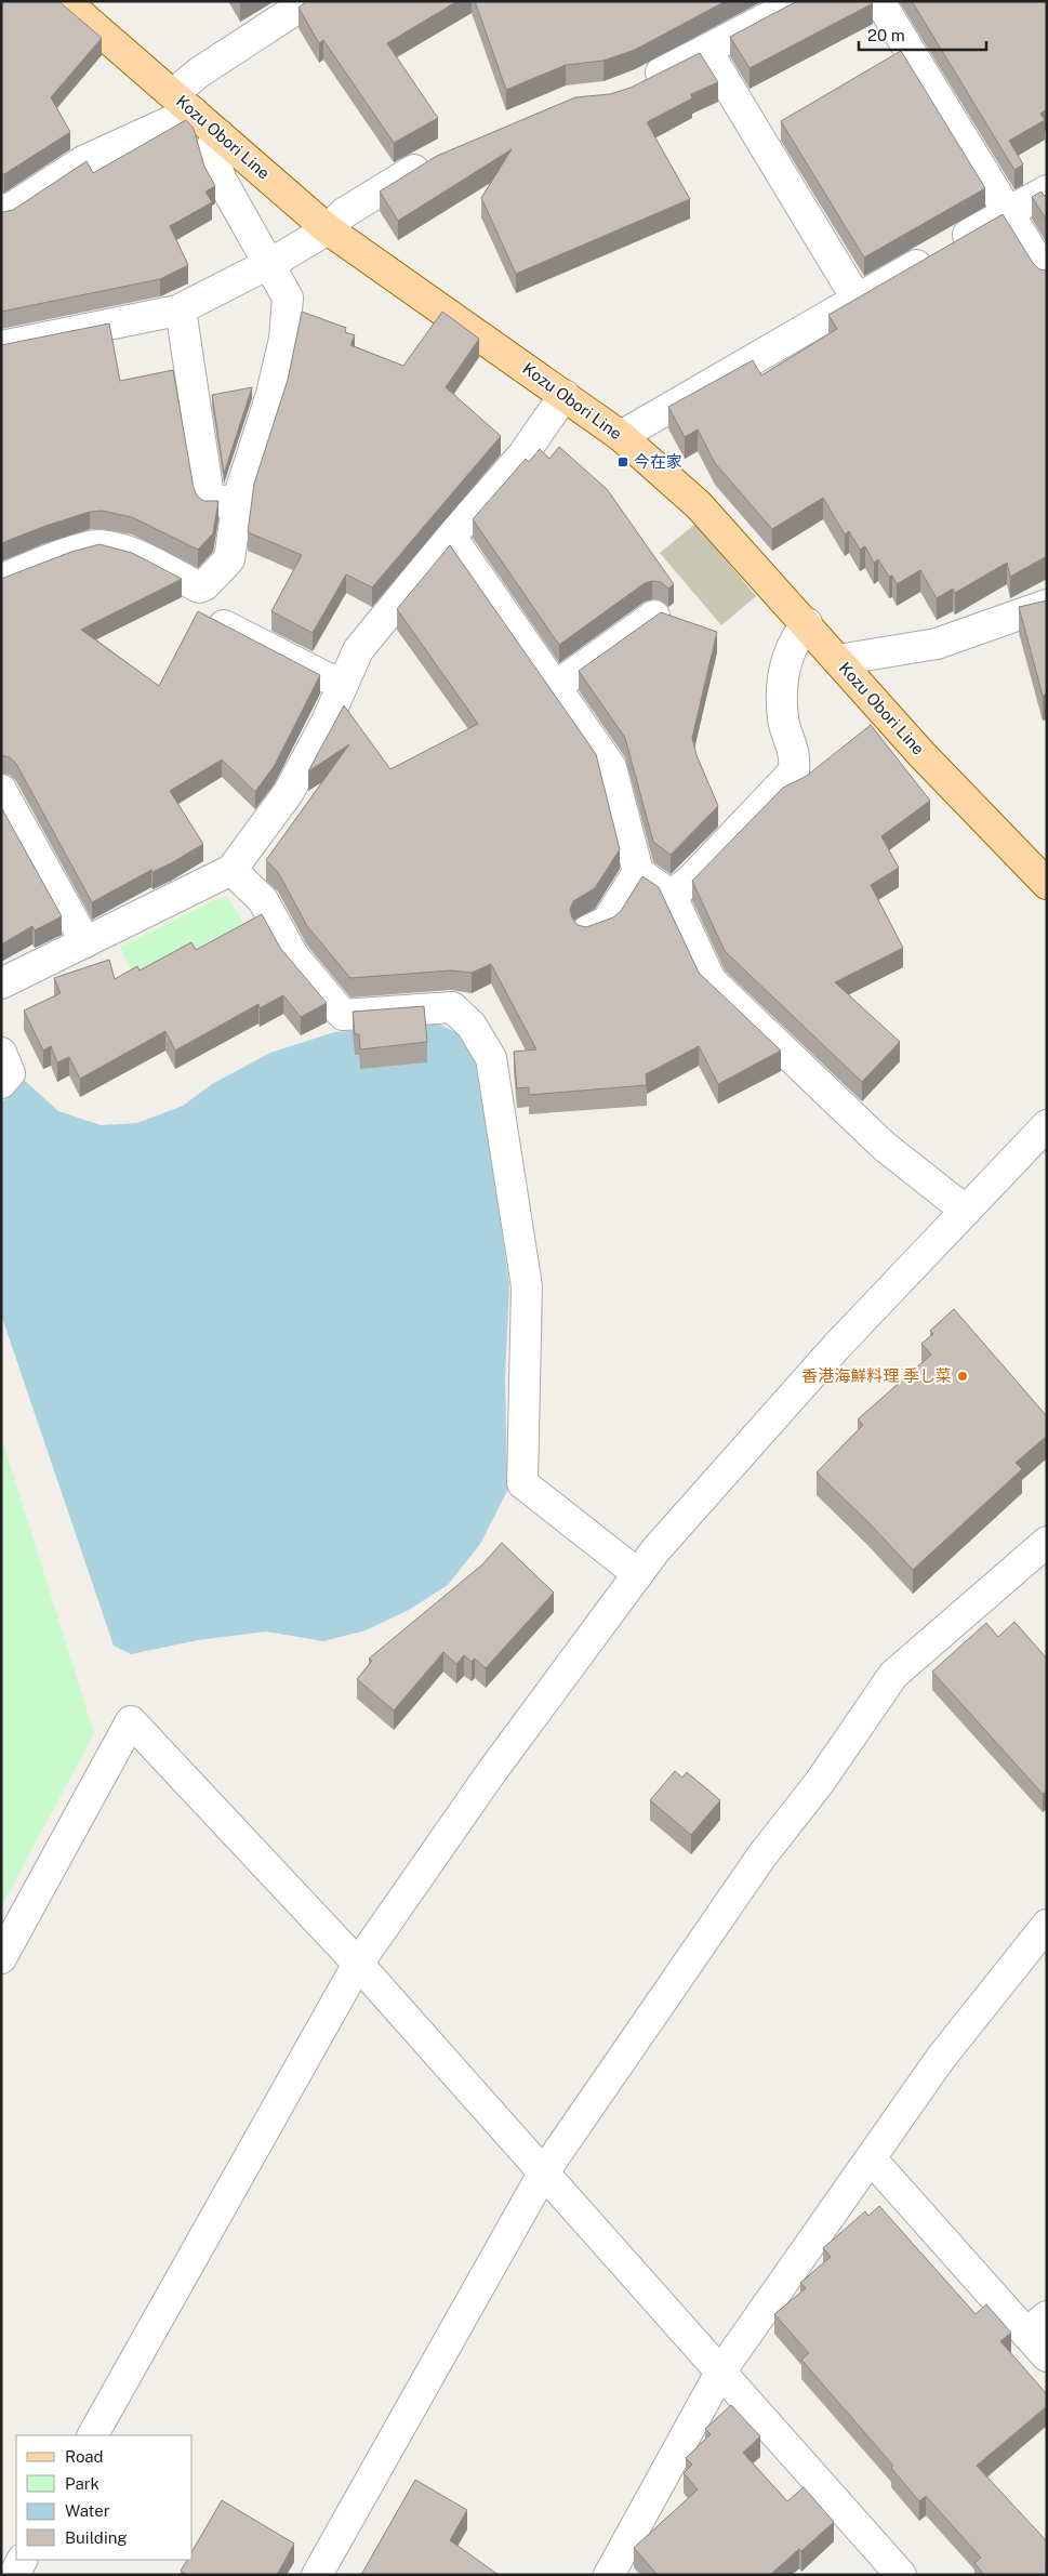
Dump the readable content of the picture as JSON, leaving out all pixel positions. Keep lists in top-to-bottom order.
{
  "streets": {
    "main road": ["Kozu Obori Line"]
  },
  "places": {
    "transit": ["今在家"],
    "other": ["香港海鮮料理 季し菜"]
  },
  "legend": [
    "Road",
    "Park",
    "Water",
    "Building"
  ],
  "scale_bar": "20 m"
}
